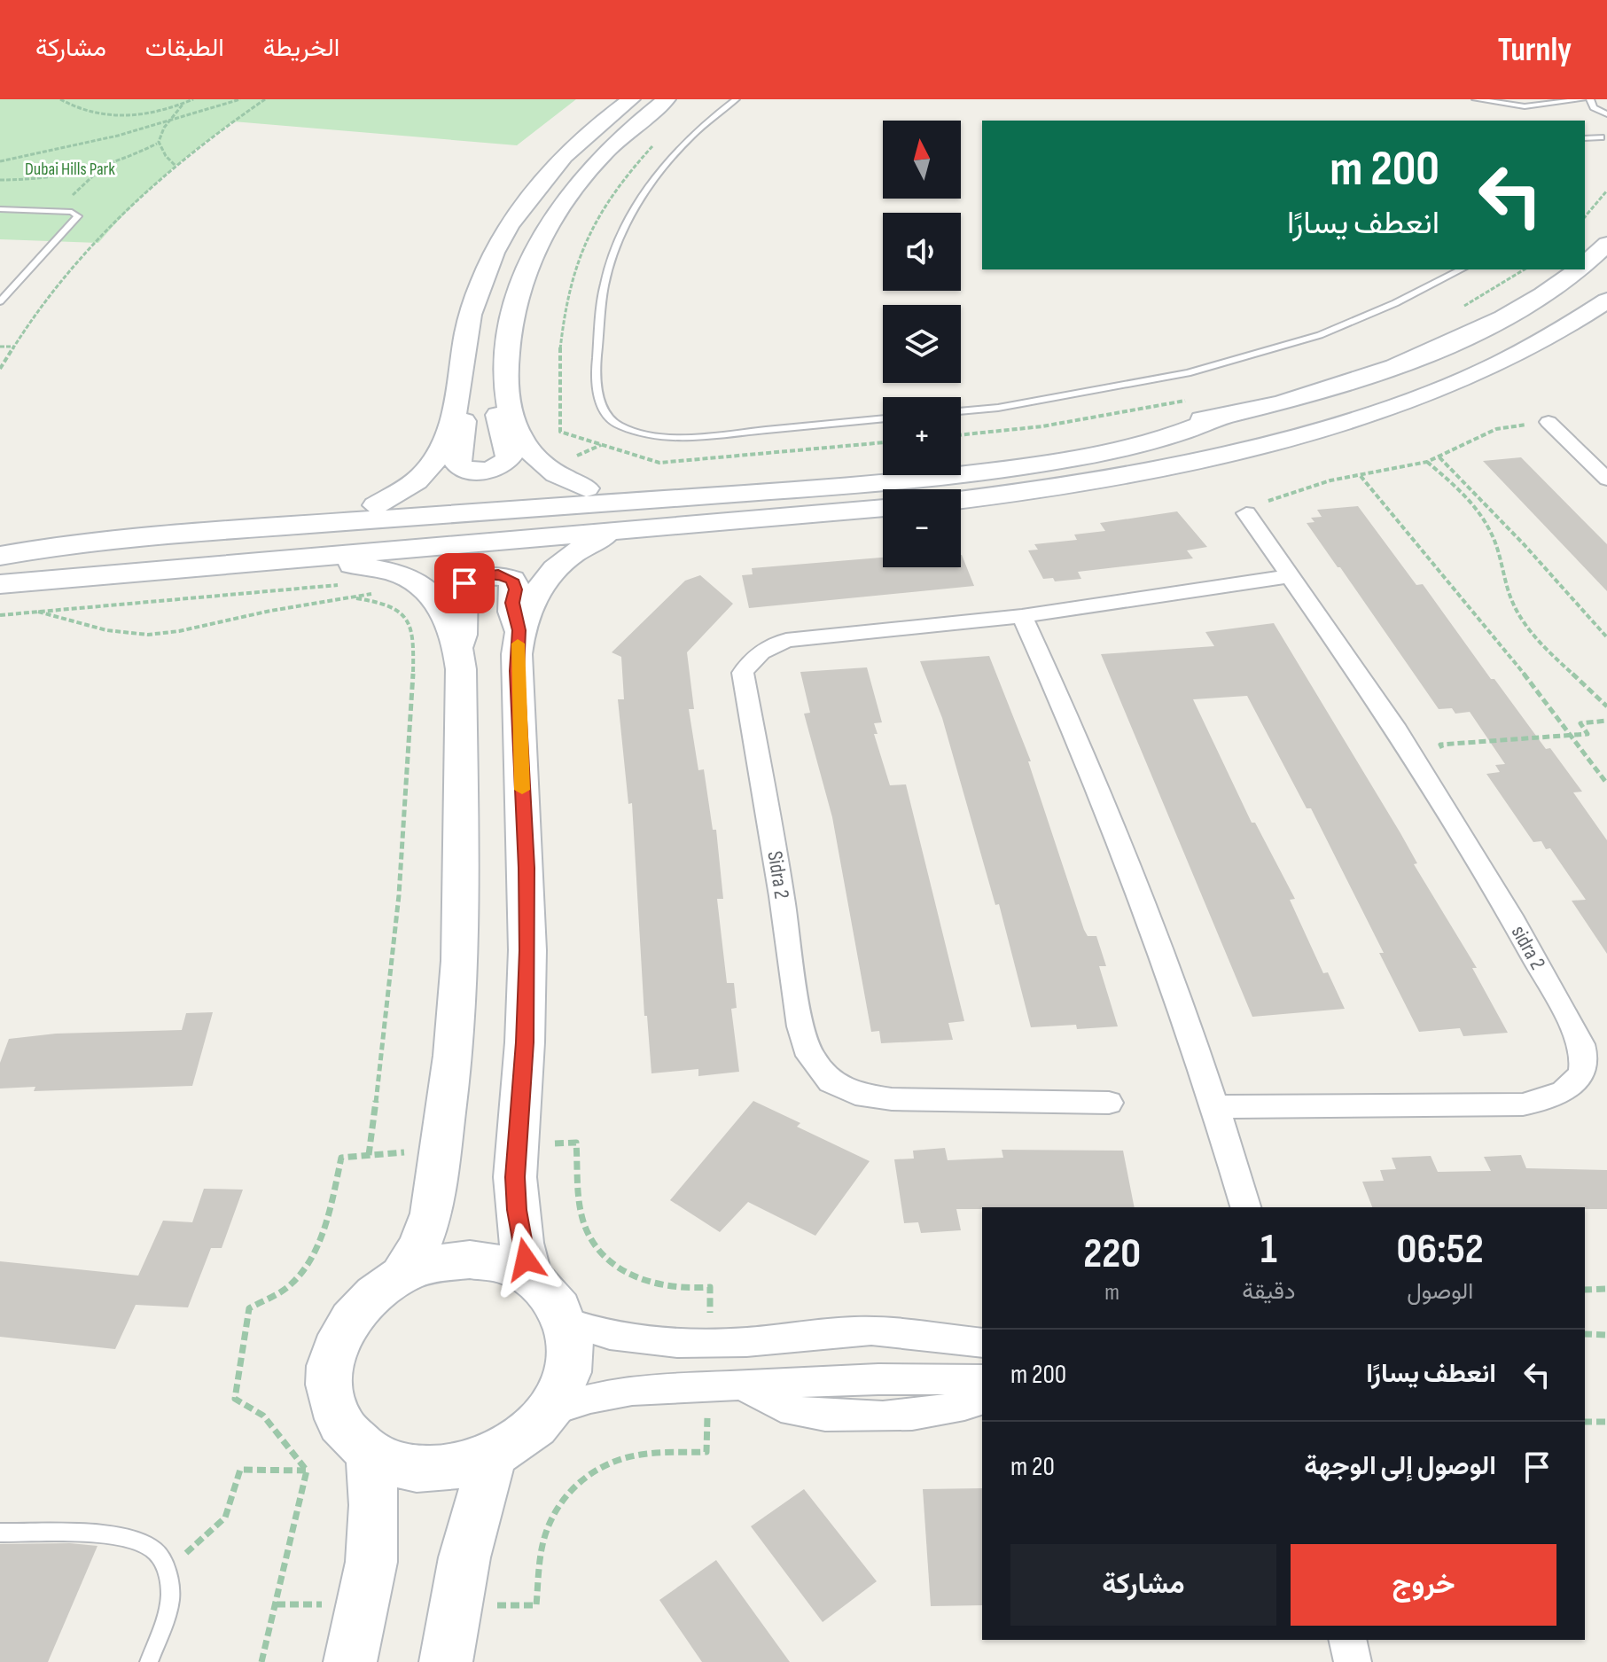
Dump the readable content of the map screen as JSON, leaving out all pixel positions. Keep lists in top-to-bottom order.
{
  "streets": {
    "street": ["Sidra 2", "sidra 2"]
  },
  "crossings": [
    ["Sidra 2", "sidra 2"]
  ],
  "parks": ["Dubai Hills Park"],
  "north": "top",
  "page": {
    "header": "Turnly",
    "nav": ["الخريطة", "الطبقات", "مشاركة"],
    "map_buttons": ["+", "−"],
    "turn": ["200 m", "انعطف يسارًا"],
    "eta": [
      "06:52",
      "الوصول",
      "1",
      "دقيقة",
      "220",
      "m"
    ],
    "list": [
      {
        "name": "انعطف يسارًا",
        "value": "200 m"
      },
      {
        "name": "الوصول إلى الوجهة",
        "value": "20 m"
      }
    ],
    "buttons": ["خروج", "مشاركة"]
  }
}
